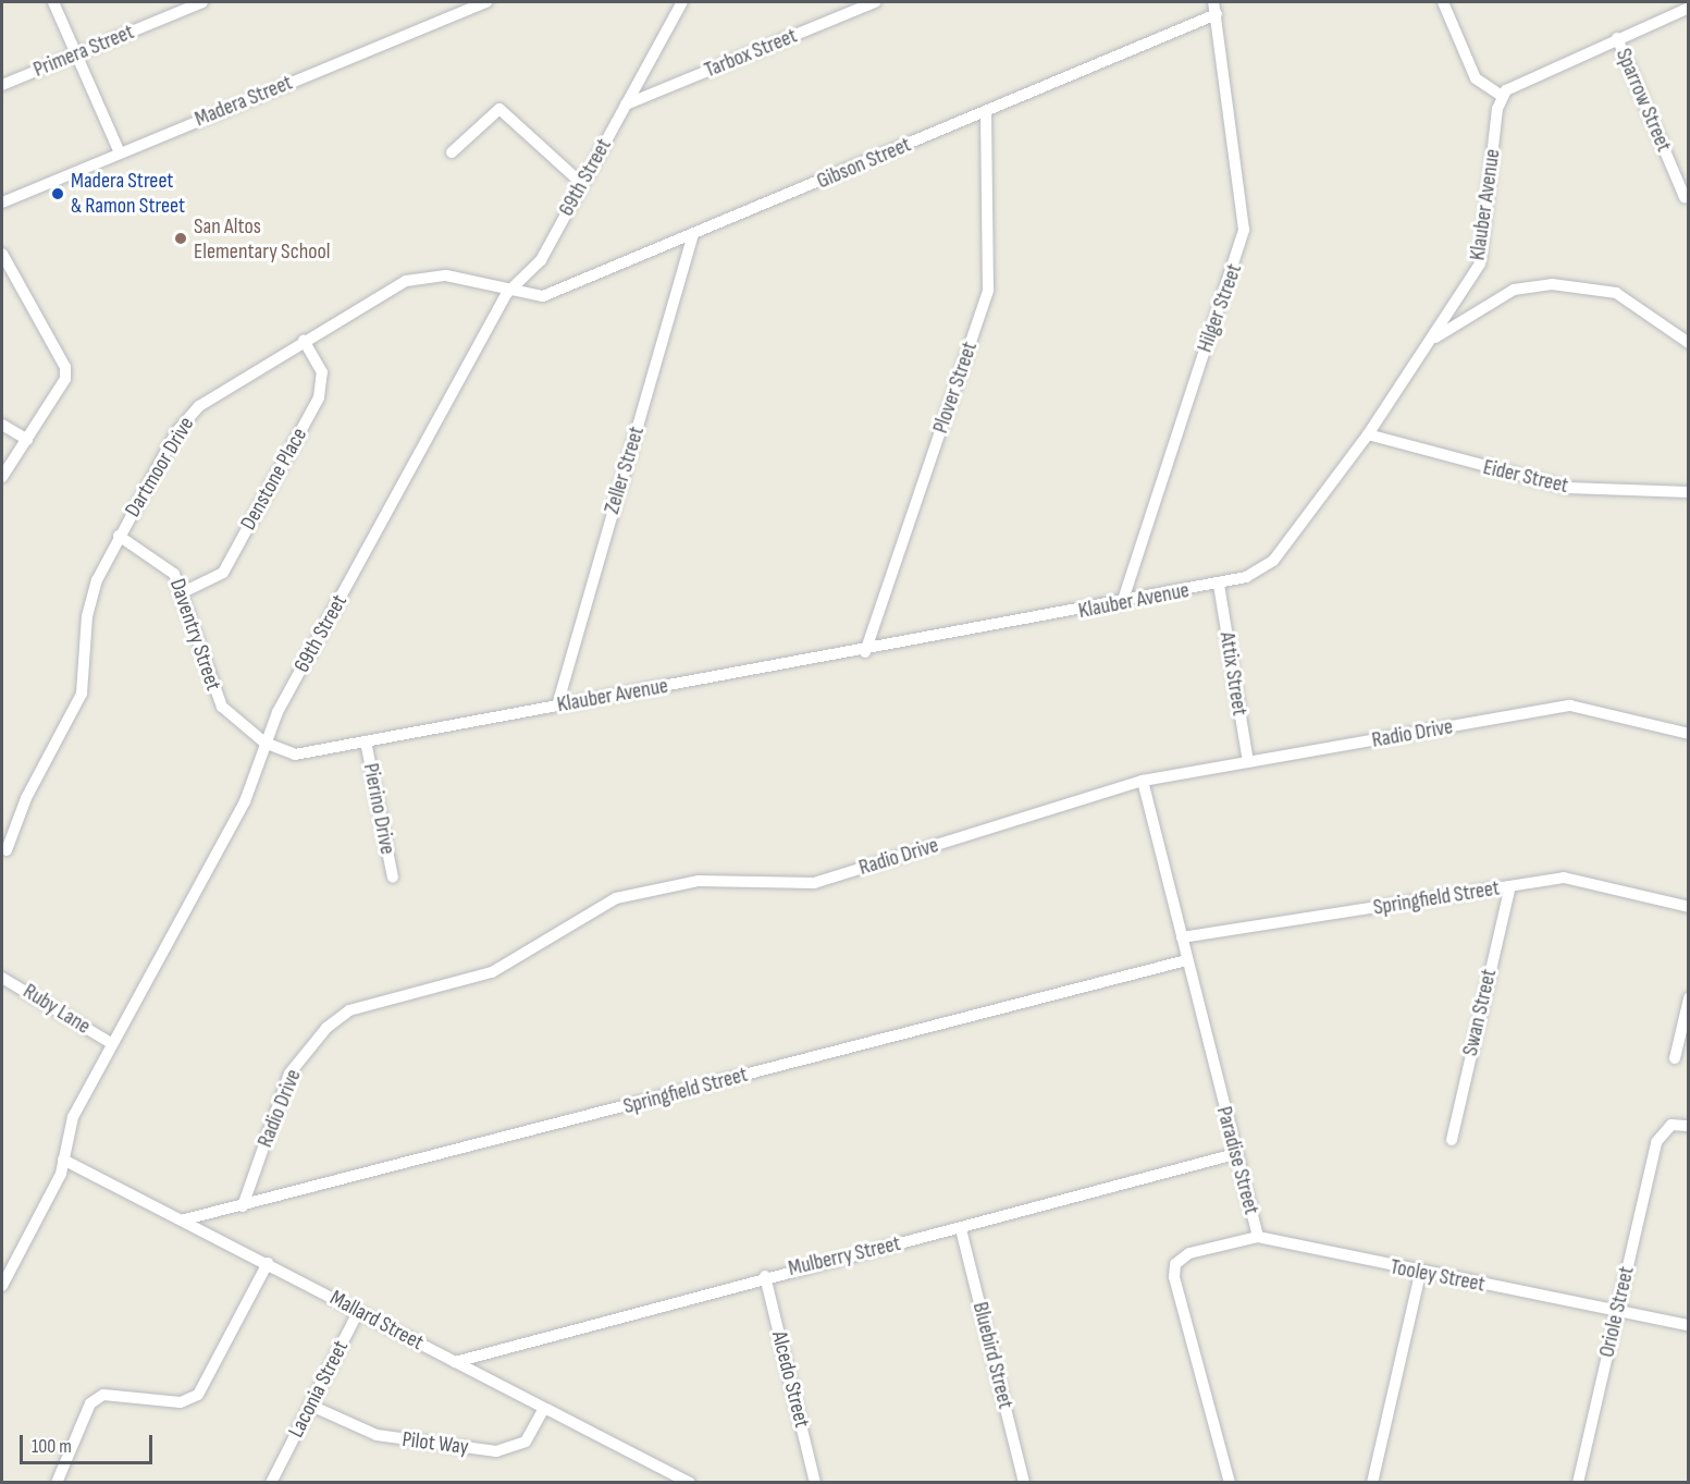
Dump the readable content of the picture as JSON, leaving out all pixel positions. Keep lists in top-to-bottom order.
{
  "streets": {
    "street": [
      "Primera Street",
      "Tarbox Street",
      "Sparrow Street",
      "Madera Street",
      "Gibson Street",
      "69th Street",
      "Klauber Avenue",
      "Hilger Street",
      "Plover Street",
      "Dartmoor Drive",
      "Zeller Street",
      "Eider Street",
      "Denstone Place",
      "Daventry Street",
      "Attix Street",
      "Radio Drive",
      "Pierino Drive",
      "Springfield Street",
      "Ruby Lane",
      "Swan Street",
      "Paradise Street",
      "Mulberry Street",
      "Tooley Street",
      "Oriole Street",
      "Mallard Street",
      "Bluebird Street",
      "Alcedo Street",
      "Laconia Street",
      "Pilot Way"
    ]
  },
  "crossings": [
    ["Tarbox Street", "69th Street"],
    ["Gibson Street", "69th Street"],
    ["Gibson Street", "Hilger Street"],
    ["Gibson Street", "Plover Street"],
    ["Gibson Street", "Dartmoor Drive"],
    ["Gibson Street", "Zeller Street"],
    ["69th Street", "Klauber Avenue"],
    ["69th Street", "Dartmoor Drive"],
    ["69th Street", "Daventry Street"],
    ["69th Street", "Ruby Lane"],
    ["69th Street", "Mallard Street"],
    ["Klauber Avenue", "Hilger Street"],
    ["Klauber Avenue", "Plover Street"],
    ["Klauber Avenue", "Zeller Street"],
    ["Klauber Avenue", "Eider Street"],
    ["Klauber Avenue", "Daventry Street"],
    ["Klauber Avenue", "Attix Street"],
    ["Klauber Avenue", "Pierino Drive"],
    ["Dartmoor Drive", "Denstone Place"],
    ["Dartmoor Drive", "Daventry Street"],
    ["Denstone Place", "Daventry Street"],
    ["Attix Street", "Radio Drive"],
    ["Radio Drive", "Springfield Street"],
    ["Radio Drive", "Paradise Street"],
    ["Springfield Street", "Swan Street"],
    ["Springfield Street", "Paradise Street"],
    ["Springfield Street", "Mallard Street"],
    ["Paradise Street", "Mulberry Street"],
    ["Paradise Street", "Tooley Street"],
    ["Mulberry Street", "Mallard Street"],
    ["Mulberry Street", "Bluebird Street"],
    ["Mulberry Street", "Alcedo Street"],
    ["Tooley Street", "Oriole Street"],
    ["Mallard Street", "Laconia Street"],
    ["Mallard Street", "Pilot Way"],
    ["Laconia Street", "Pilot Way"]
  ],
  "places": ["Madera Street & Ramon Street", "San Altos Elementary School"],
  "scale_bar": "100 m"
}
